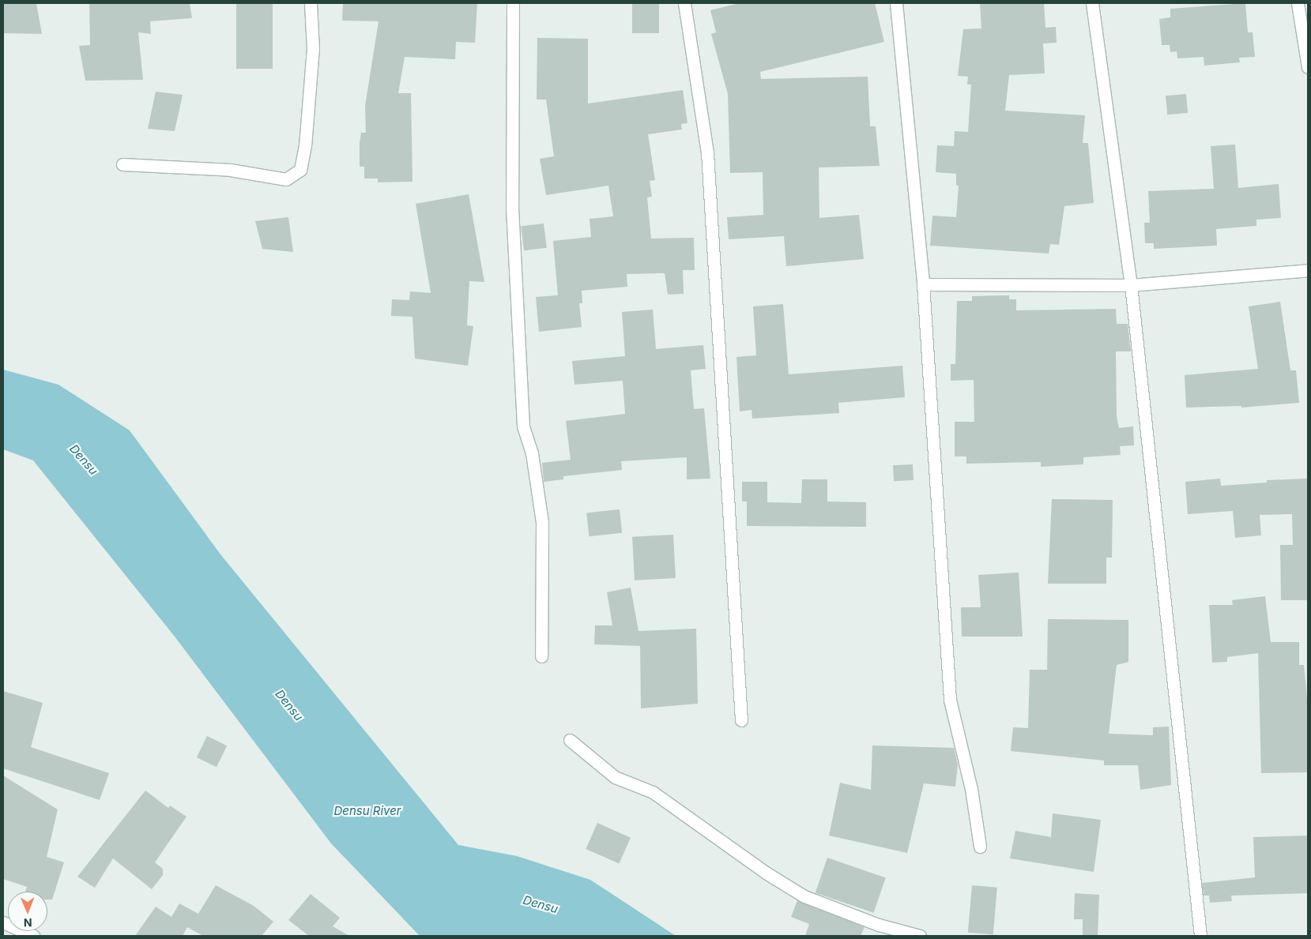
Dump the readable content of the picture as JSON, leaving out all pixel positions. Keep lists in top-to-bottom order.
{
  "water": ["Densu", "Densu River"],
  "north": "bottom"
}
